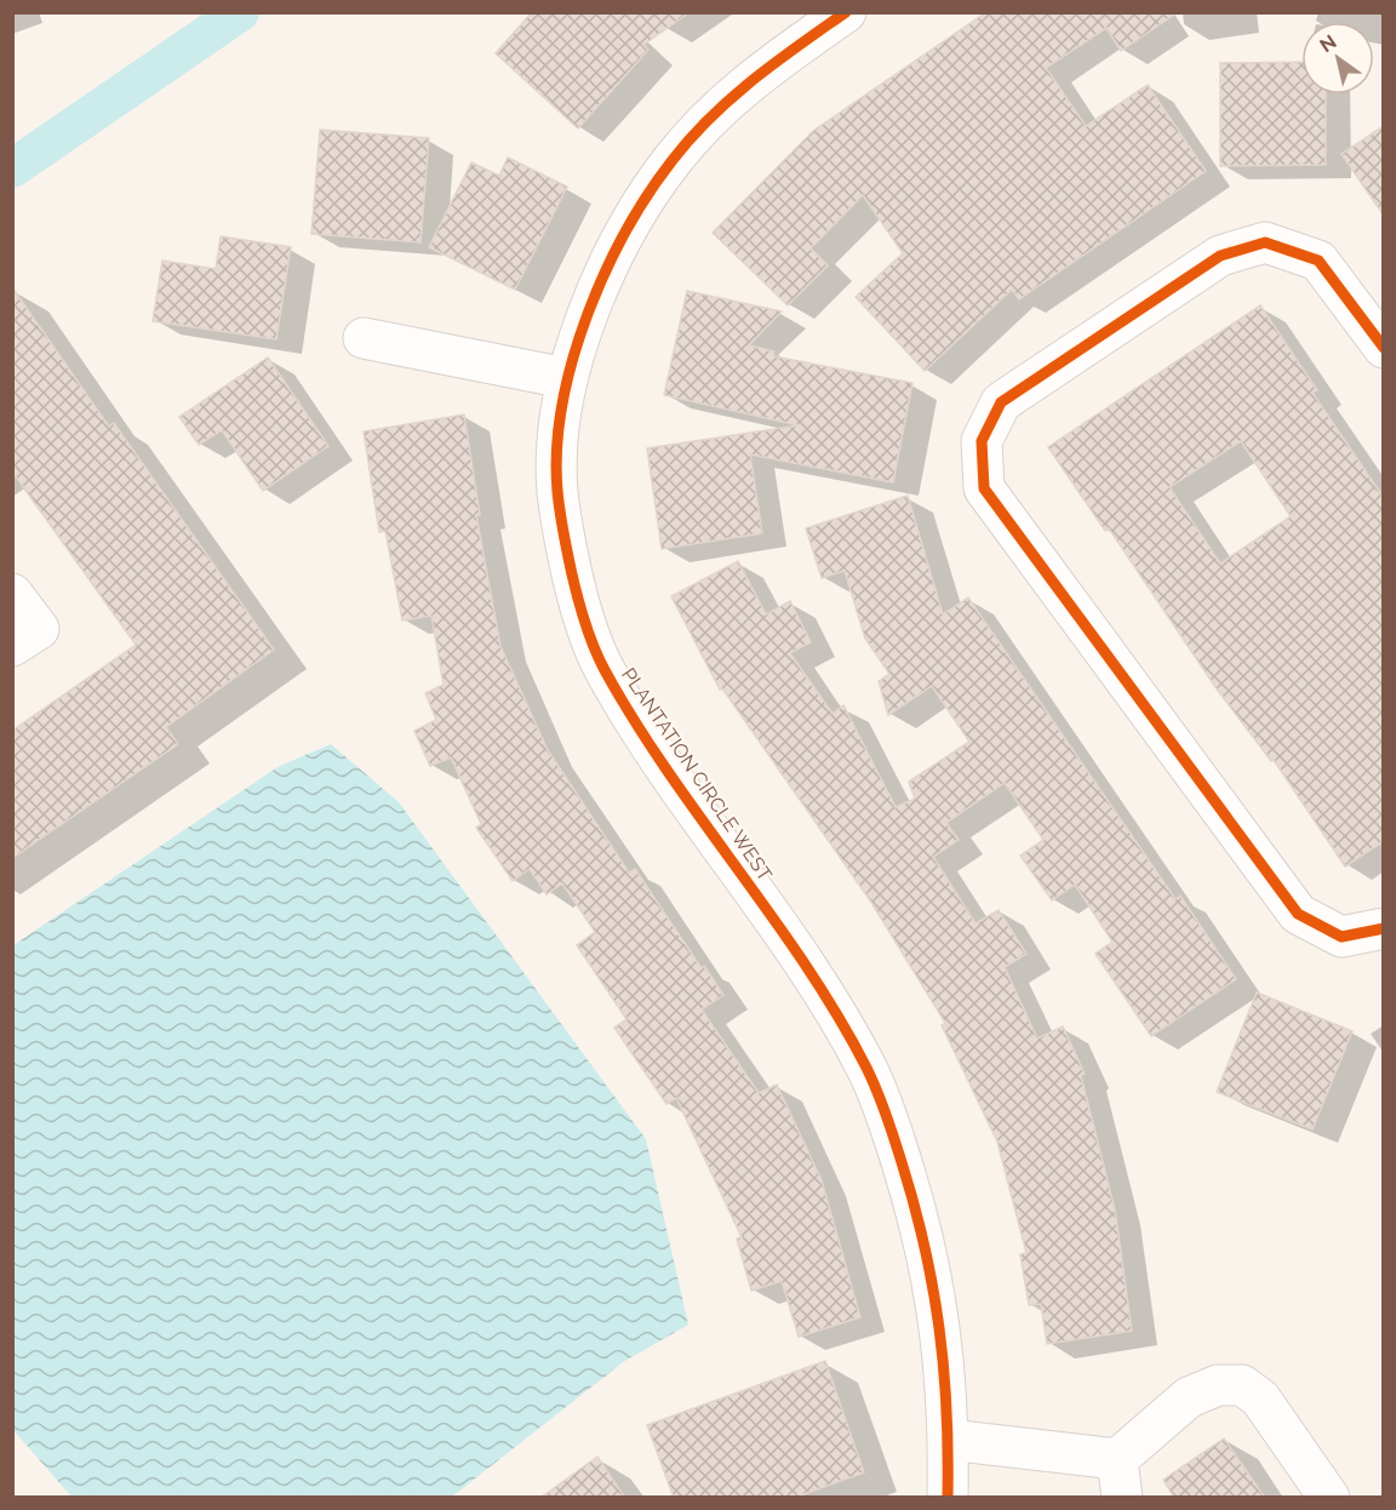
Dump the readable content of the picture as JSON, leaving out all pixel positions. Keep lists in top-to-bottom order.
{
  "streets": {
    "street": ["PLANTATION CIRCLE WEST"]
  },
  "north": "top left"
}
